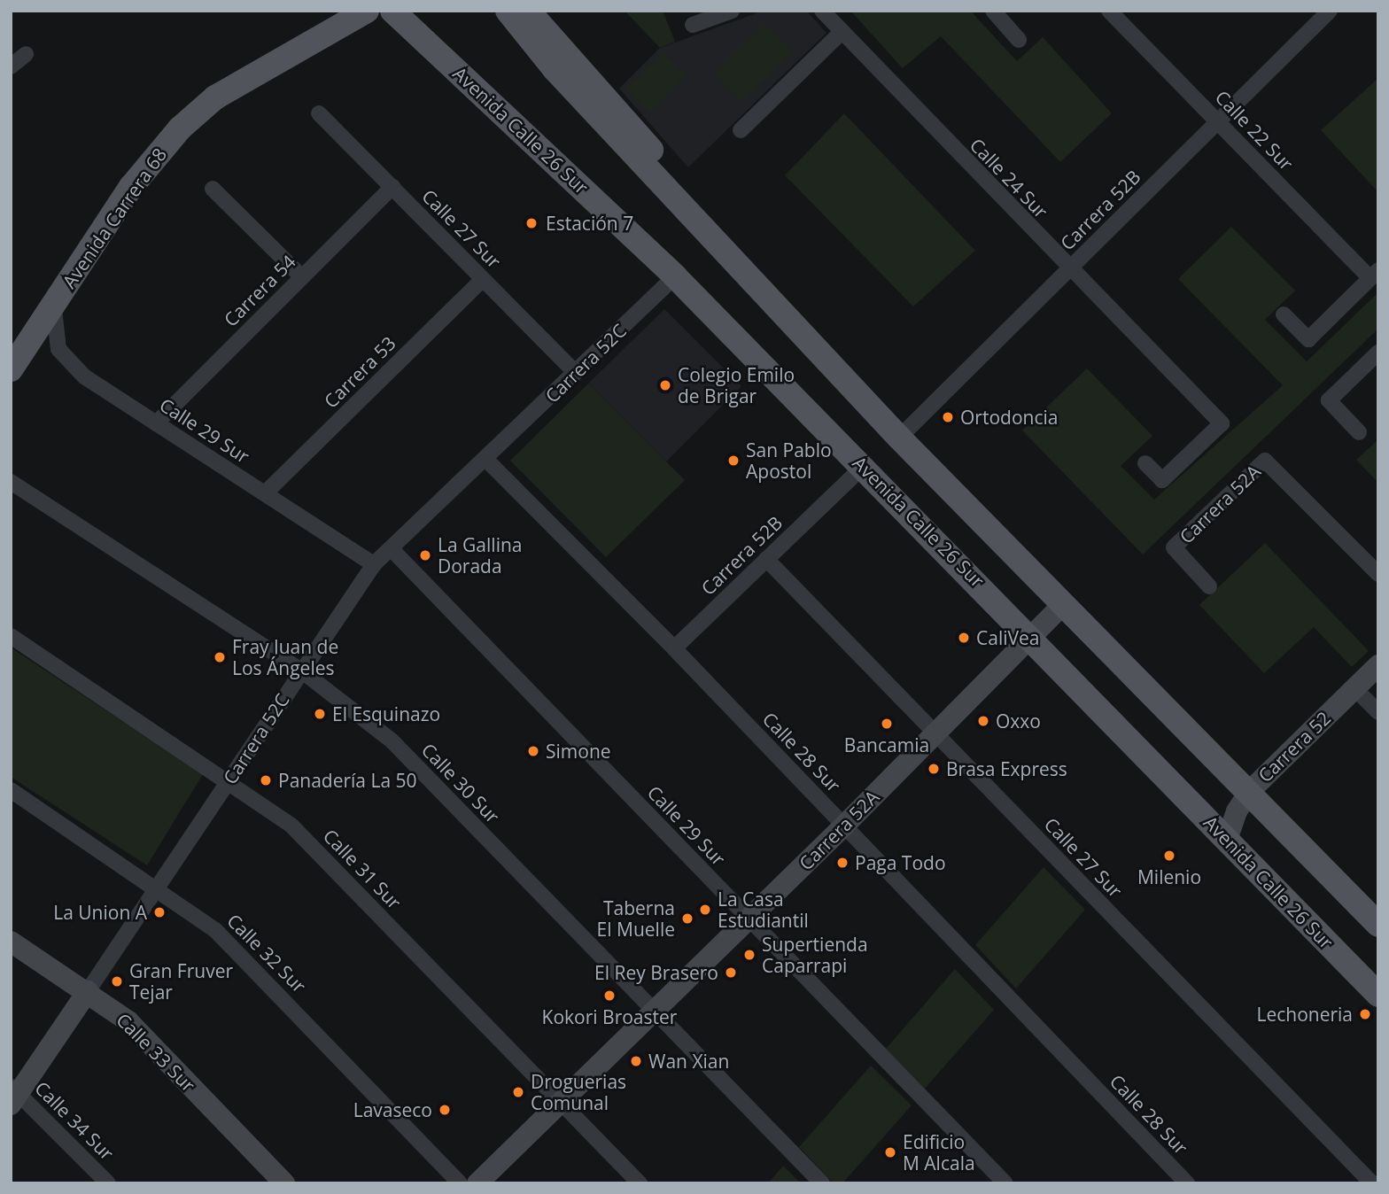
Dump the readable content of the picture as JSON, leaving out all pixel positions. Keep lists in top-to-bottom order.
{
  "streets": {
    "main road": ["Avenida Calle 26 Sur", "Avenida Carrera 68"],
    "street": [
      "Calle 22 Sur",
      "Calle 24 Sur",
      "Carrera 52B",
      "Calle 27 Sur",
      "Carrera 54",
      "Carrera 52C",
      "Carrera 53",
      "Calle 29 Sur",
      "Carrera 52A",
      "Carrera 52",
      "Calle 28 Sur",
      "Calle 30 Sur",
      "Calle 31 Sur",
      "Calle 32 Sur",
      "Calle 33 Sur",
      "Calle 34 Sur"
    ]
  },
  "crossings": [
    ["Avenida Calle 26 Sur", "Carrera 52B"],
    ["Avenida Calle 26 Sur", "Carrera 52C"],
    ["Avenida Calle 26 Sur", "Carrera 52A"],
    ["Avenida Calle 26 Sur", "Carrera 52"],
    ["Calle 22 Sur", "Carrera 52B"],
    ["Calle 24 Sur", "Carrera 52B"],
    ["Carrera 52B", "Calle 27 Sur"],
    ["Carrera 52B", "Calle 28 Sur"],
    ["Avenida Carrera 68", "Calle 29 Sur"],
    ["Calle 27 Sur", "Carrera 54"],
    ["Calle 27 Sur", "Carrera 52C"],
    ["Calle 27 Sur", "Carrera 53"],
    ["Calle 27 Sur", "Carrera 52A"],
    ["Carrera 54", "Calle 29 Sur"],
    ["Carrera 52C", "Calle 29 Sur"],
    ["Carrera 52C", "Calle 28 Sur"],
    ["Carrera 52C", "Calle 30 Sur"],
    ["Carrera 52C", "Calle 31 Sur"],
    ["Carrera 52C", "Calle 32 Sur"],
    ["Carrera 52C", "Calle 33 Sur"],
    ["Carrera 52C", "Calle 34 Sur"],
    ["Carrera 53", "Calle 29 Sur"],
    ["Calle 29 Sur", "Carrera 52A"],
    ["Carrera 52A", "Calle 28 Sur"],
    ["Carrera 52A", "Calle 30 Sur"],
    ["Carrera 52A", "Calle 31 Sur"]
  ],
  "places": [
    "Estación 7",
    "Colegio Emilo de Brigar",
    "Ortodoncia",
    "San Pablo Apostol",
    "La Gallina Dorada",
    "CaliVea",
    "Fray Juan de Los Ángeles",
    "El Esquinazo",
    "Oxxo",
    "Bancamia",
    "Simone",
    "Brasa Express",
    "Panadería La 50",
    "Milenio",
    "Paga Todo",
    "La Casa Estudiantil",
    "La Union A",
    "Taberna El Muelle",
    "Supertienda Caparrapi",
    "El Rey Brasero",
    "Gran Fruver Tejar",
    "Kokori Broaster",
    "Lechoneria",
    "Wan Xian",
    "Droguerias Comunal",
    "Lavaseco",
    "Edificio M Alcala"
  ]
}
